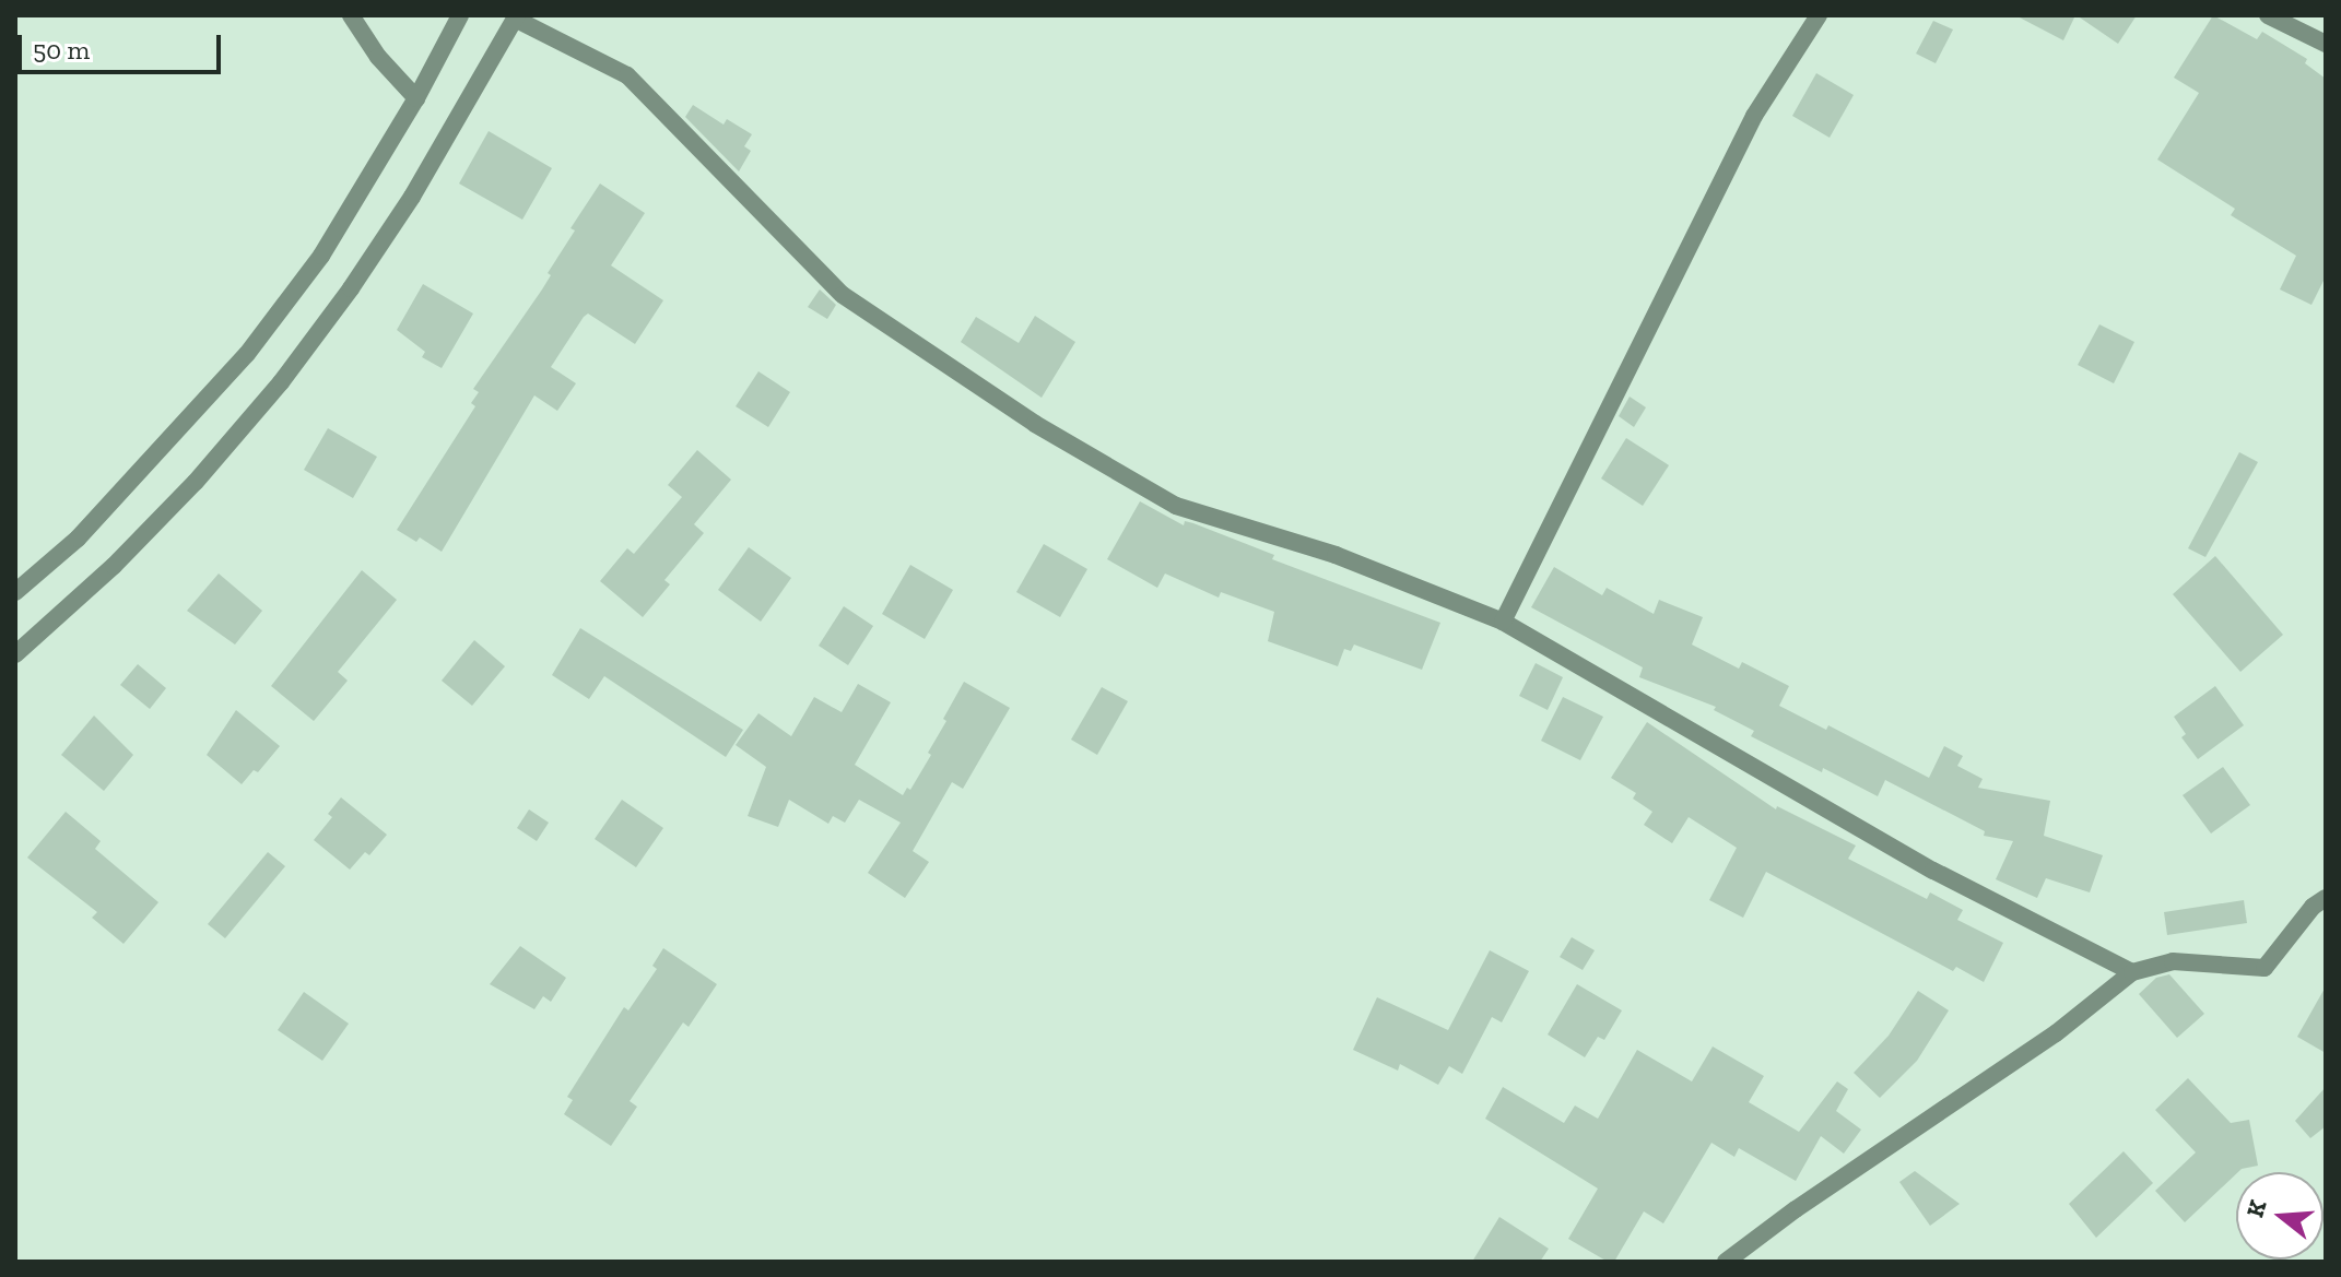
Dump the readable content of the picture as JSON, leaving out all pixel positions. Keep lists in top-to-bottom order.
{
  "scale_bar": "50 m",
  "north": "left"
}
